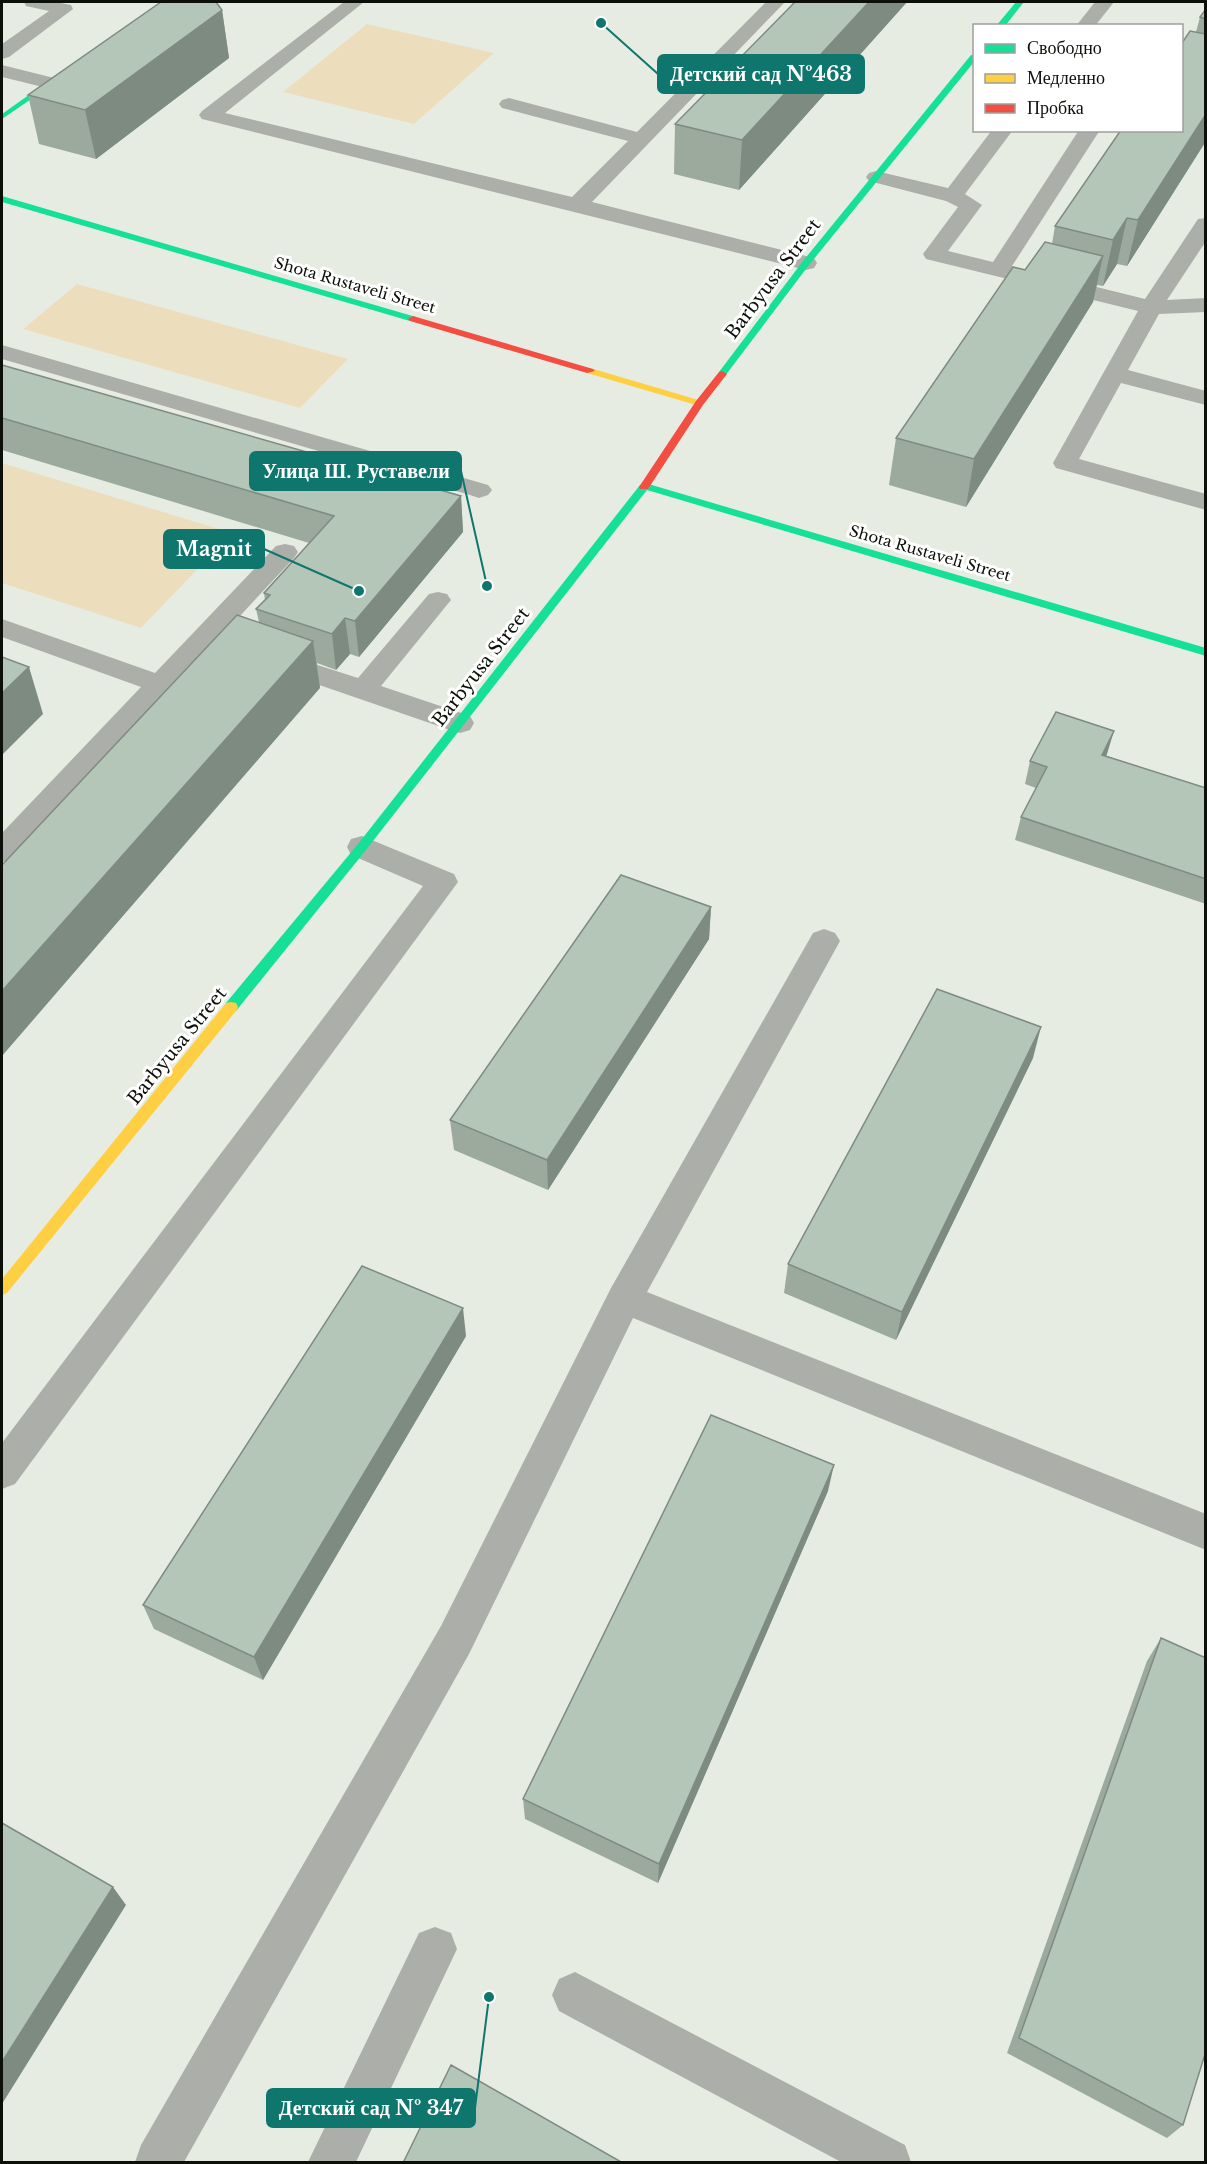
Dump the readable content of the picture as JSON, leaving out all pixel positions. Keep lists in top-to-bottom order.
{
  "streets": {
    "street": ["Barbyusa Street", "Shota Rustaveli Street"]
  },
  "crossings": [
    ["Barbyusa Street", "Shota Rustaveli Street"]
  ],
  "places": [
    "Детский сад №463",
    "Улица Ш. Руставели",
    "Magnit",
    "Детский сад № 347"
  ],
  "legend": ["Свободно", "Медленно", "Пробка"]
}
